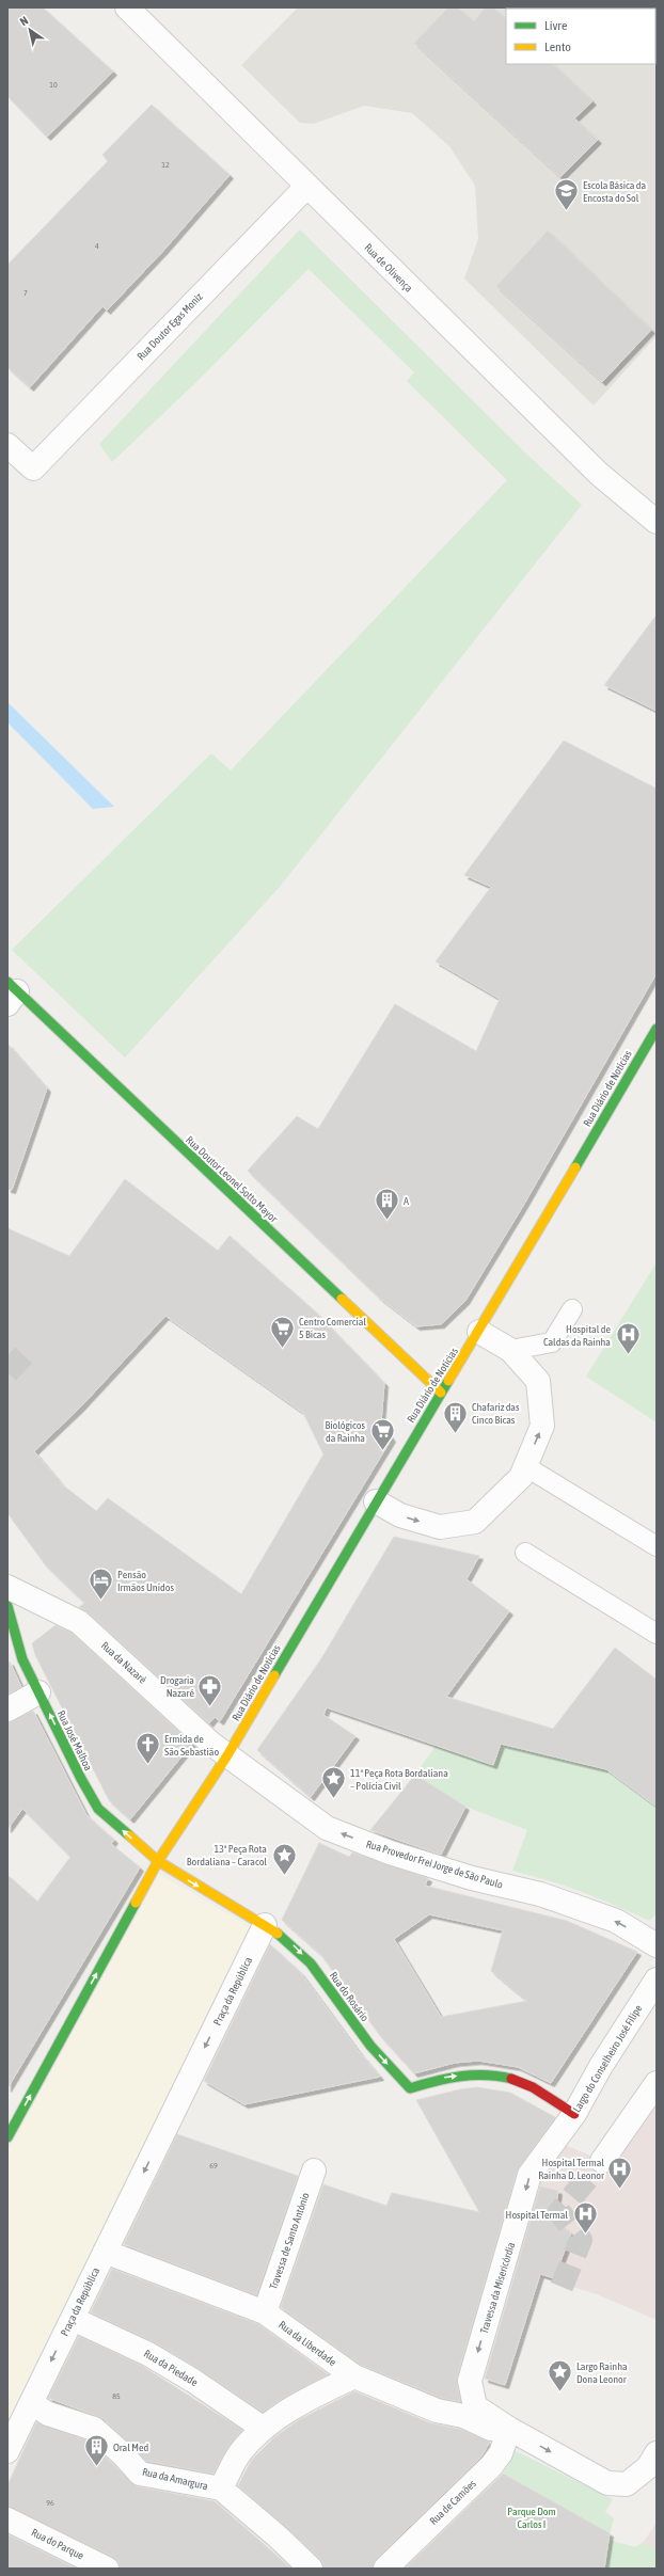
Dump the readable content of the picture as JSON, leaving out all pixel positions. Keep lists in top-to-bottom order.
{
  "streets": {
    "street": [
      "Rua de Olivença",
      "Rua Doutor Egas Moniz",
      "Rua Diário de Notícias",
      "Rua Doutor Leonel Sotto Mayor",
      "Rua da Nazaré",
      "Rua José Malhoa",
      "Rua Provedor Frei Jorge de São Paulo",
      "Praça da República",
      "Rua do Rosário",
      "Largo do Conselheiro José Filipe",
      "Travessa de Santo António",
      "Travessa da Misericórdia",
      "Rua da Liberdade",
      "Rua da Piedade",
      "Rua da Amargura",
      "Rua de Camões",
      "Rua do Parque"
    ]
  },
  "crossings": [
    ["Rua de Olivença", "Rua Doutor Egas Moniz"],
    ["Rua Diário de Notícias", "Rua Doutor Leonel Sotto Mayor"],
    ["Rua Diário de Notícias", "Rua da Nazaré"],
    ["Rua Diário de Notícias", "Rua José Malhoa"],
    ["Rua Diário de Notícias", "Rua Provedor Frei Jorge de São Paulo"],
    ["Rua da Nazaré", "Rua Provedor Frei Jorge de São Paulo"],
    ["Praça da República", "Rua do Rosário"],
    ["Praça da República", "Rua da Liberdade"],
    ["Praça da República", "Rua da Piedade"],
    ["Praça da República", "Rua da Amargura"],
    ["Rua do Rosário", "Largo do Conselheiro José Filipe"],
    ["Largo do Conselheiro José Filipe", "Travessa da Misericórdia"],
    ["Travessa de Santo António", "Rua da Liberdade"],
    ["Travessa da Misericórdia", "Rua da Liberdade"],
    ["Travessa da Misericórdia", "Rua de Camões"],
    ["Rua da Liberdade", "Rua de Camões"]
  ],
  "one_way": [
    "Rua José Malhoa",
    "Rua Provedor Frei Jorge de São Paulo",
    "Rua do Rosário",
    "Travessa da Misericórdia"
  ],
  "parks": ["Parque Dom Carlos I"],
  "places": {
    "school or university": ["Escola Básica da Encosta do Sol"],
    "building": ["A", "Chafariz das Cinco Bicas", "Oral Med"],
    "supermarket": ["Centro Comercial 5 Bicas", "Biológicos da Rainha"],
    "hospital": ["Hospital de Caldas da Rainha", "Hospital Termal Rainha D. Leonor", "Hospital Termal"],
    "hotel": ["Pensão Irmãos Unidos"],
    "pharmacy": ["Drogaria Nazaré"],
    "church": ["Ermida de São Sebastião"],
    "place": ["11ª Peça Rota Bordaliana – Polícia Civil", "13ª Peça Rota Bordaliana – Caracol", "Largo Rainha Dona Leonor"]
  },
  "house_numbers": [
    "10",
    "12",
    "4",
    "7",
    "69",
    "85",
    "96"
  ],
  "legend": ["Livre", "Lento"],
  "north": "top left"
}
